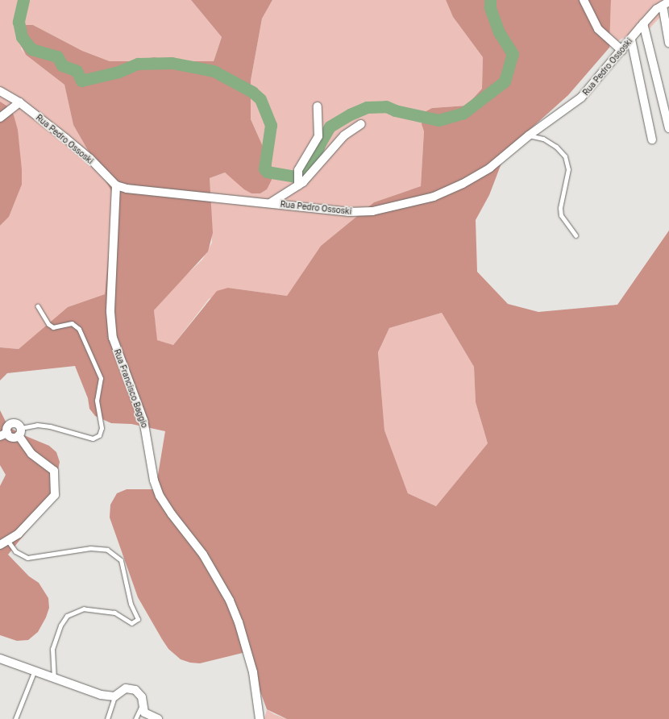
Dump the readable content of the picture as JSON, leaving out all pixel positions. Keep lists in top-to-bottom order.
{
  "streets": {
    "street": ["Rua Pedro Ossoski", "Rua Francisco Baggio"]
  },
  "crossings": [
    ["Rua Pedro Ossoski", "Rua Francisco Baggio"]
  ]
}
